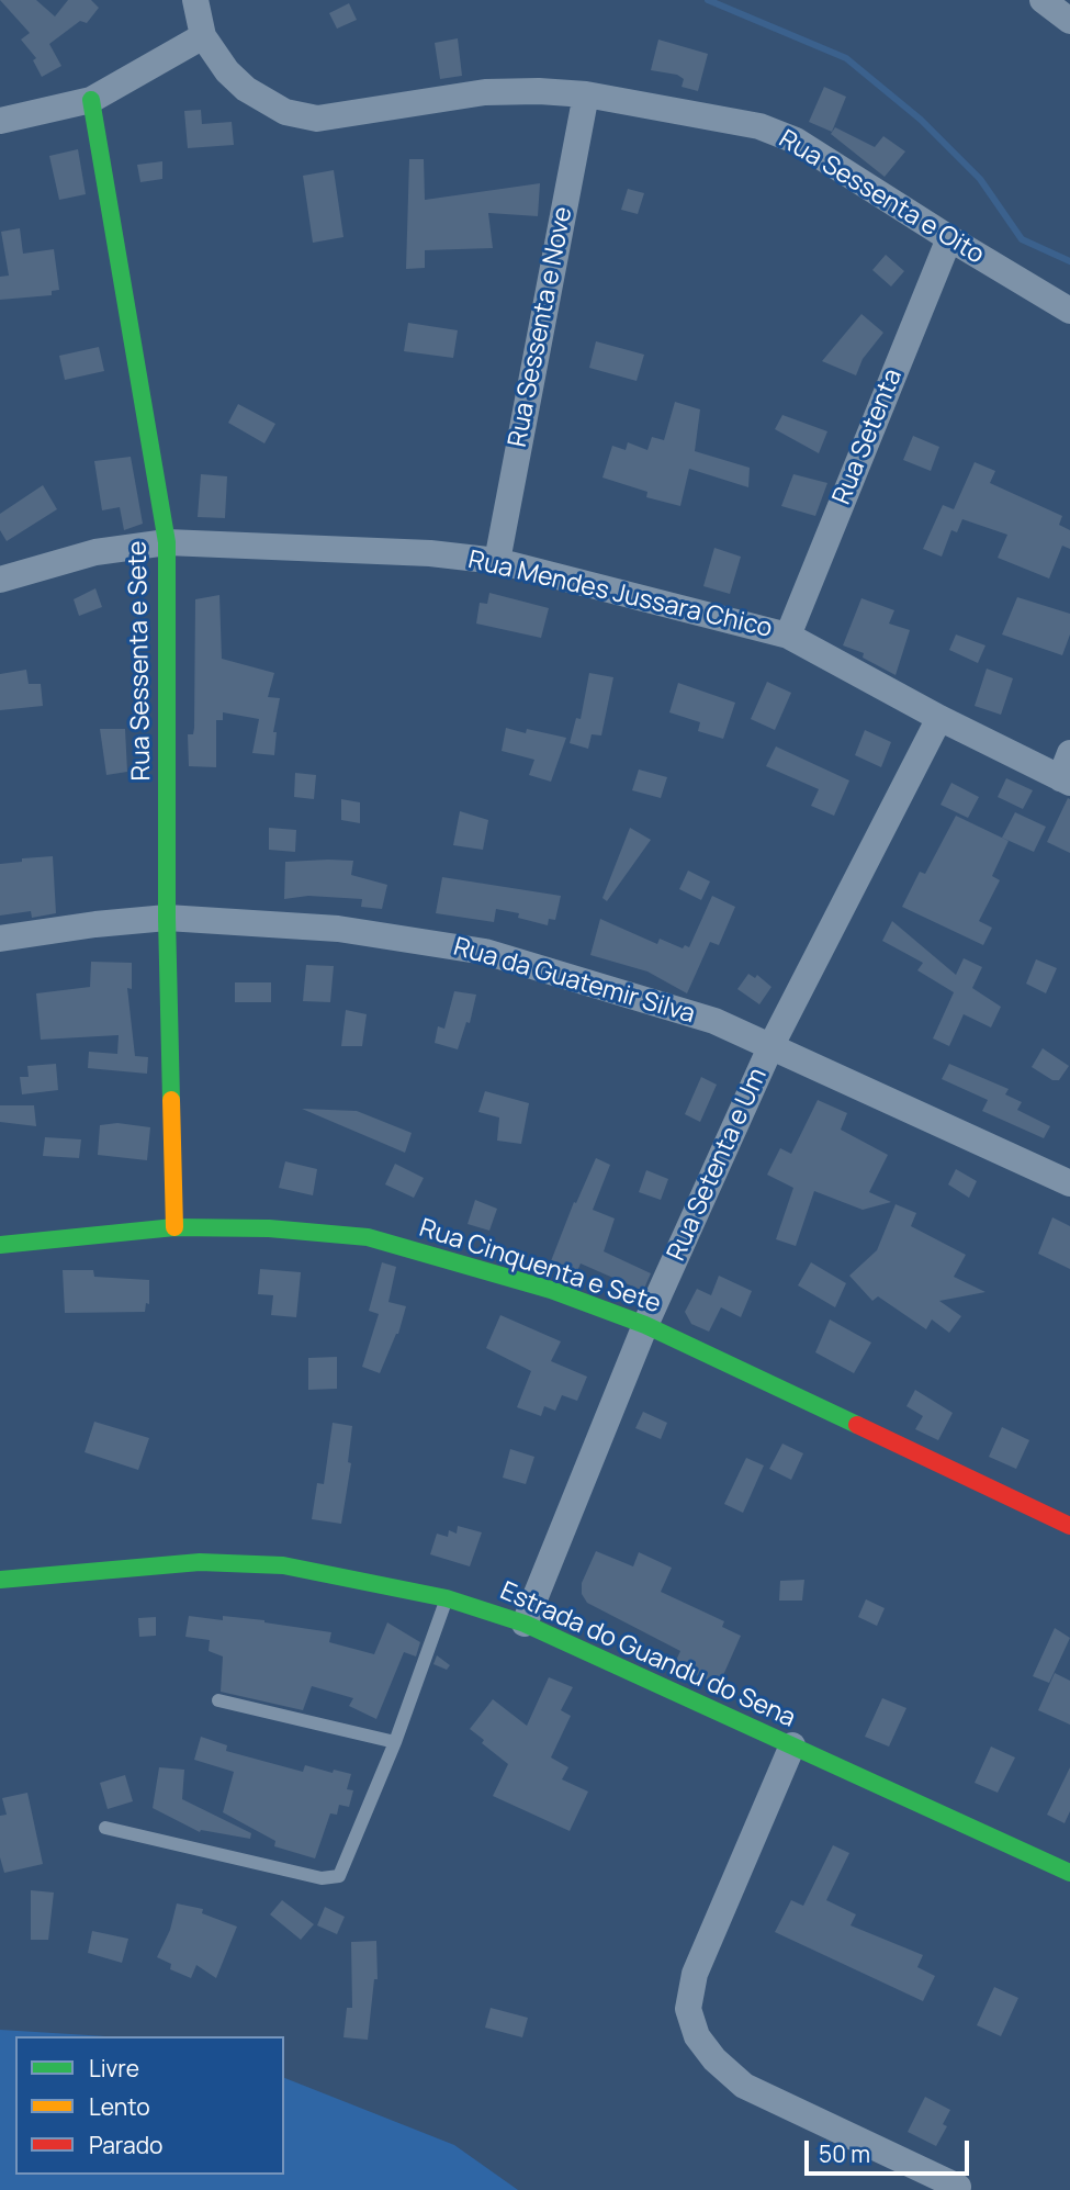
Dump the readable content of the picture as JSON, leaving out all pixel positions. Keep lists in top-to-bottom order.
{
  "streets": {
    "street": [
      "Rua Sessenta e Oito",
      "Rua Sessenta e Nove",
      "Rua Setenta",
      "Rua Mendes Jussara Chico",
      "Rua Sessenta e Sete",
      "Rua da Guatemir Silva",
      "Rua Setenta e Um",
      "Rua Cinquenta e Sete",
      "Estrada do Guandu do Sena"
    ]
  },
  "crossings": [
    ["Rua Sessenta e Oito", "Rua Sessenta e Nove"],
    ["Rua Sessenta e Oito", "Rua Setenta"],
    ["Rua Sessenta e Nove", "Rua Mendes Jussara Chico"],
    ["Rua Setenta", "Rua Mendes Jussara Chico"],
    ["Rua Mendes Jussara Chico", "Rua Sessenta e Sete"],
    ["Rua Mendes Jussara Chico", "Rua Setenta e Um"],
    ["Rua Sessenta e Sete", "Rua da Guatemir Silva"],
    ["Rua Sessenta e Sete", "Rua Cinquenta e Sete"],
    ["Rua da Guatemir Silva", "Rua Setenta e Um"],
    ["Rua Setenta e Um", "Rua Cinquenta e Sete"],
    ["Rua Setenta e Um", "Estrada do Guandu do Sena"]
  ],
  "legend": ["Livre", "Lento", "Parado"],
  "scale_bar": "50 m"
}
